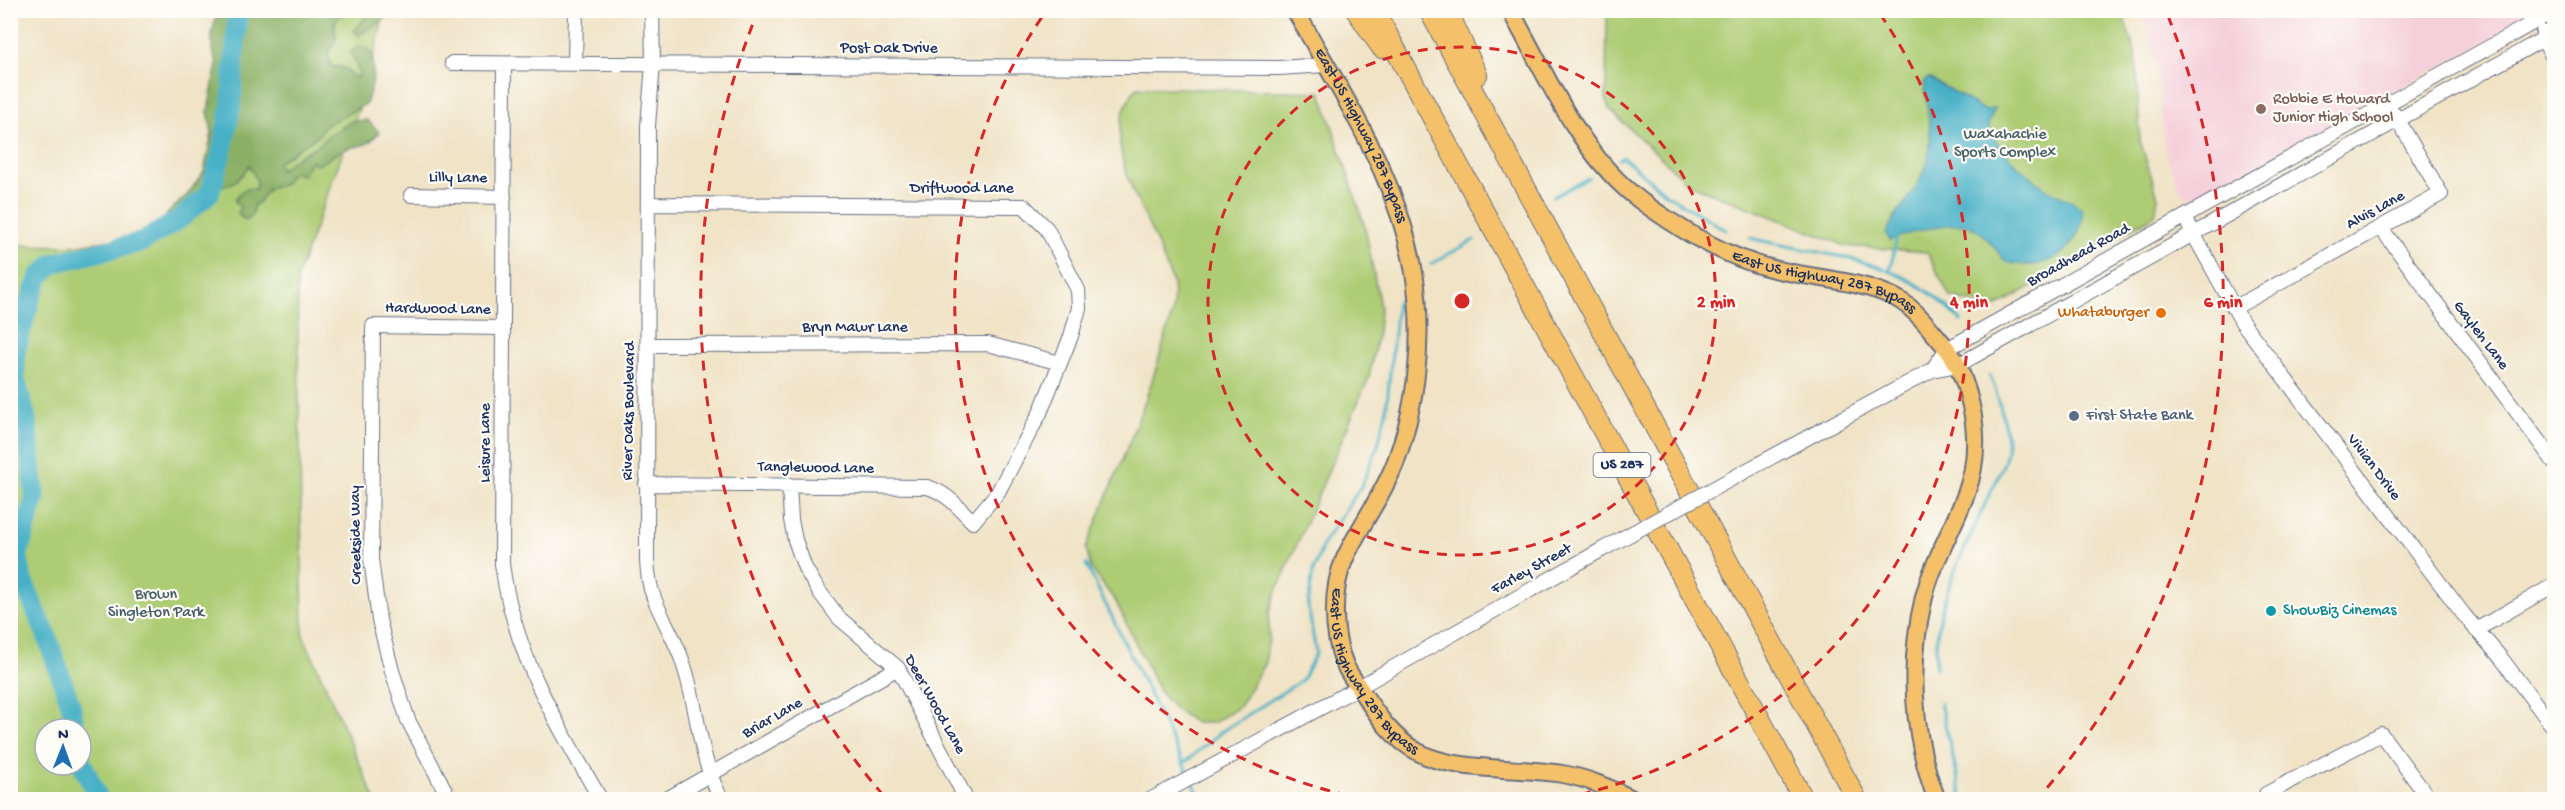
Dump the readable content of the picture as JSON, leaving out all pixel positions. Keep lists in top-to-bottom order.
{
  "streets": {
    "highway": ["US 287"],
    "main road": ["East US Highway 287 Bypass"],
    "street": [
      "Post Oak Drive",
      "Lilly Lane",
      "Driftwood Lane",
      "Alvis Lane",
      "Broadhead Road",
      "Hardwood Lane",
      "Bryn Mawr Lane",
      "Gayleh Lane",
      "River Oaks Boulevard",
      "Leisure Lane",
      "Vivian Drive",
      "Tanglewood Lane",
      "Creekside Way",
      "Farley Street",
      "Deer Wood Lane",
      "Briar Lane"
    ]
  },
  "crossings": [
    ["Post Oak Drive", "East US Highway 287 Bypass"],
    ["Post Oak Drive", "River Oaks Boulevard"],
    ["Post Oak Drive", "Leisure Lane"],
    ["East US Highway 287 Bypass", "Broadhead Road"],
    ["East US Highway 287 Bypass", "Farley Street"],
    ["Lilly Lane", "Leisure Lane"],
    ["Driftwood Lane", "Bryn Mawr Lane"],
    ["Driftwood Lane", "River Oaks Boulevard"],
    ["Driftwood Lane", "Tanglewood Lane"],
    ["Alvis Lane", "Broadhead Road"],
    ["Alvis Lane", "Gayleh Lane"],
    ["Alvis Lane", "Vivian Drive"],
    ["Broadhead Road", "Vivian Drive"],
    ["Broadhead Road", "Farley Street"],
    ["Hardwood Lane", "Leisure Lane"],
    ["Hardwood Lane", "Creekside Way"],
    ["Bryn Mawr Lane", "River Oaks Boulevard"],
    ["River Oaks Boulevard", "Tanglewood Lane"],
    ["River Oaks Boulevard", "Briar Lane"],
    ["Tanglewood Lane", "Deer Wood Lane"],
    ["Deer Wood Lane", "Briar Lane"]
  ],
  "parks": ["Waxahachie Sports Complex", "Brown Singleton Park"],
  "places": [
    "Robbie E Howard Junior High School",
    "Whataburger",
    "First State Bank",
    "ShowBiz Cinemas"
  ],
  "north": "top",
  "rings": ["2 min", "4 min", "6 min"]
}
